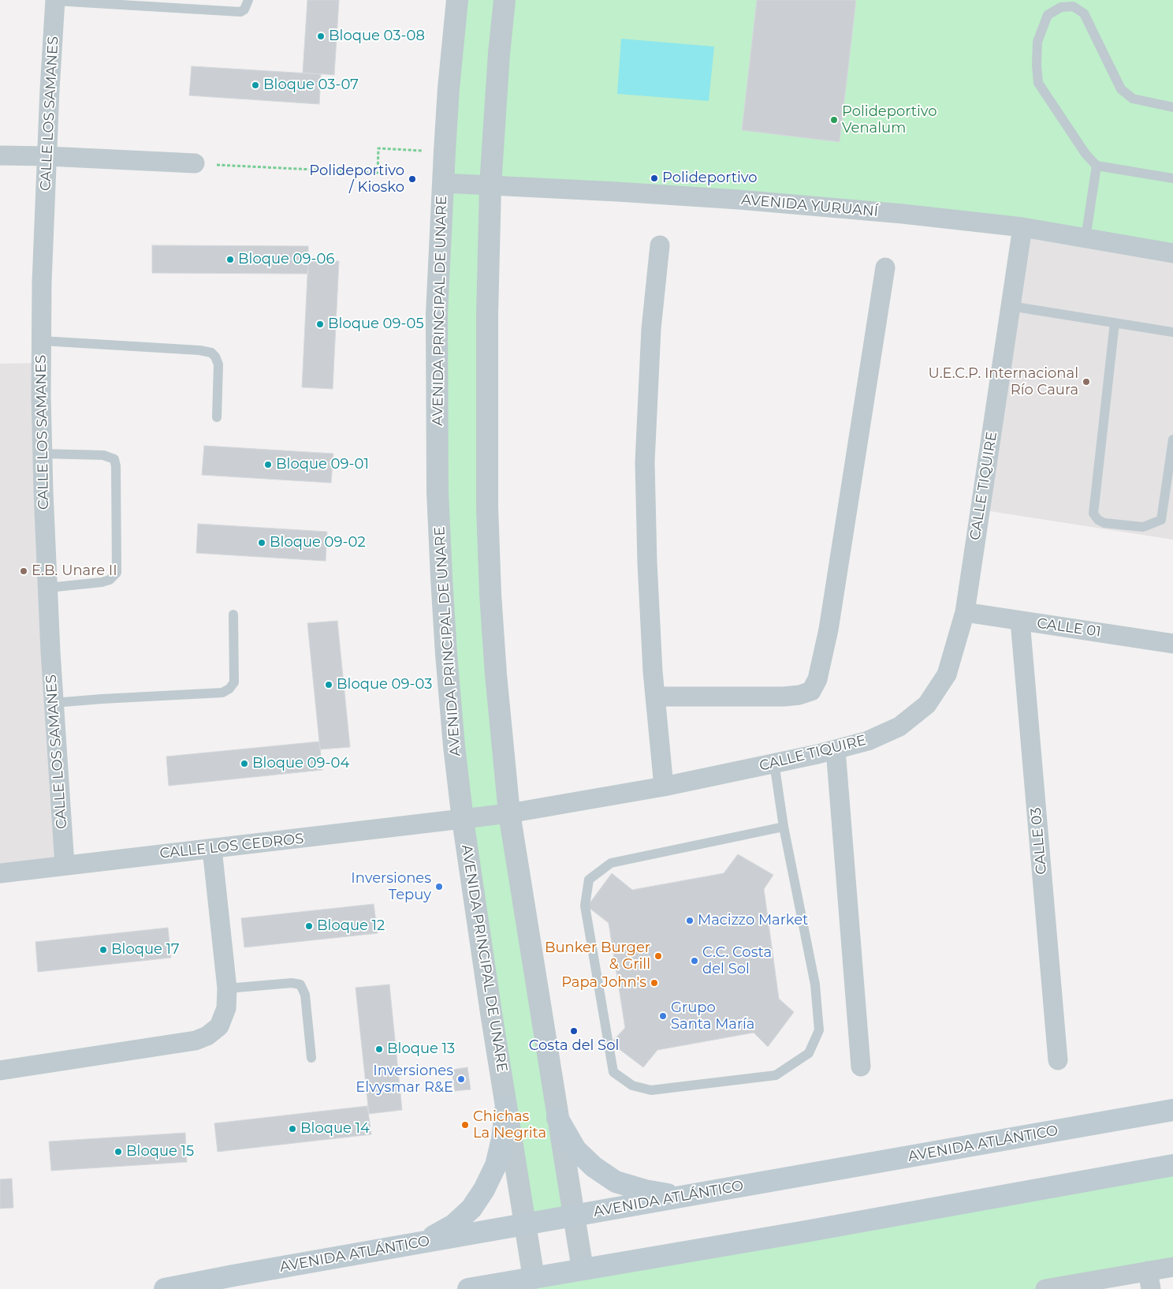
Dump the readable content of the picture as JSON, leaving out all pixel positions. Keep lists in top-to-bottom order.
{
  "streets": {
    "main road": ["AVENIDA ATLÁNTICO"],
    "street": [
      "CALLE LOS SAMANES",
      "AVENIDA YURUANÍ",
      "AVENIDA PRINCIPAL DE UNARE",
      "CALLE TIQUIRE",
      "CALLE 01",
      "CALLE 03",
      "CALLE LOS CEDROS"
    ]
  },
  "crossings": [
    ["CALLE LOS SAMANES", "CALLE LOS CEDROS"],
    ["AVENIDA YURUANÍ", "AVENIDA PRINCIPAL DE UNARE"],
    ["AVENIDA YURUANÍ", "CALLE TIQUIRE"],
    ["AVENIDA PRINCIPAL DE UNARE", "CALLE TIQUIRE"],
    ["AVENIDA PRINCIPAL DE UNARE", "CALLE LOS CEDROS"],
    ["AVENIDA PRINCIPAL DE UNARE", "AVENIDA ATLÁNTICO"],
    ["CALLE TIQUIRE", "CALLE 01"],
    ["CALLE TIQUIRE", "CALLE LOS CEDROS"],
    ["CALLE 01", "CALLE 03"]
  ],
  "places": [
    "Bloque 03-08",
    "Bloque 03-07",
    "Polideportivo Venalum",
    "Polideportivo",
    "Polideportivo / Kiosko",
    "Bloque 09-06",
    "Bloque 09-05",
    "U.E.C.P. Internacional Río Caura",
    "Bloque 09-01",
    "Bloque 09-02",
    "E.B. Unare II",
    "Bloque 09-03",
    "Bloque 09-04",
    "Inversiones Tepuy",
    "Macizzo Market",
    "Bloque 12",
    "Bloque 17",
    "Bunker Burger & Grill",
    "C.C. Costa del Sol",
    "Papa John's",
    "Grupo Santa María",
    "Costa del Sol",
    "Bloque 13",
    "Inversiones Elvysmar R&E",
    "Chichas La Negrita",
    "Bloque 14",
    "Bloque 15"
  ]
}
